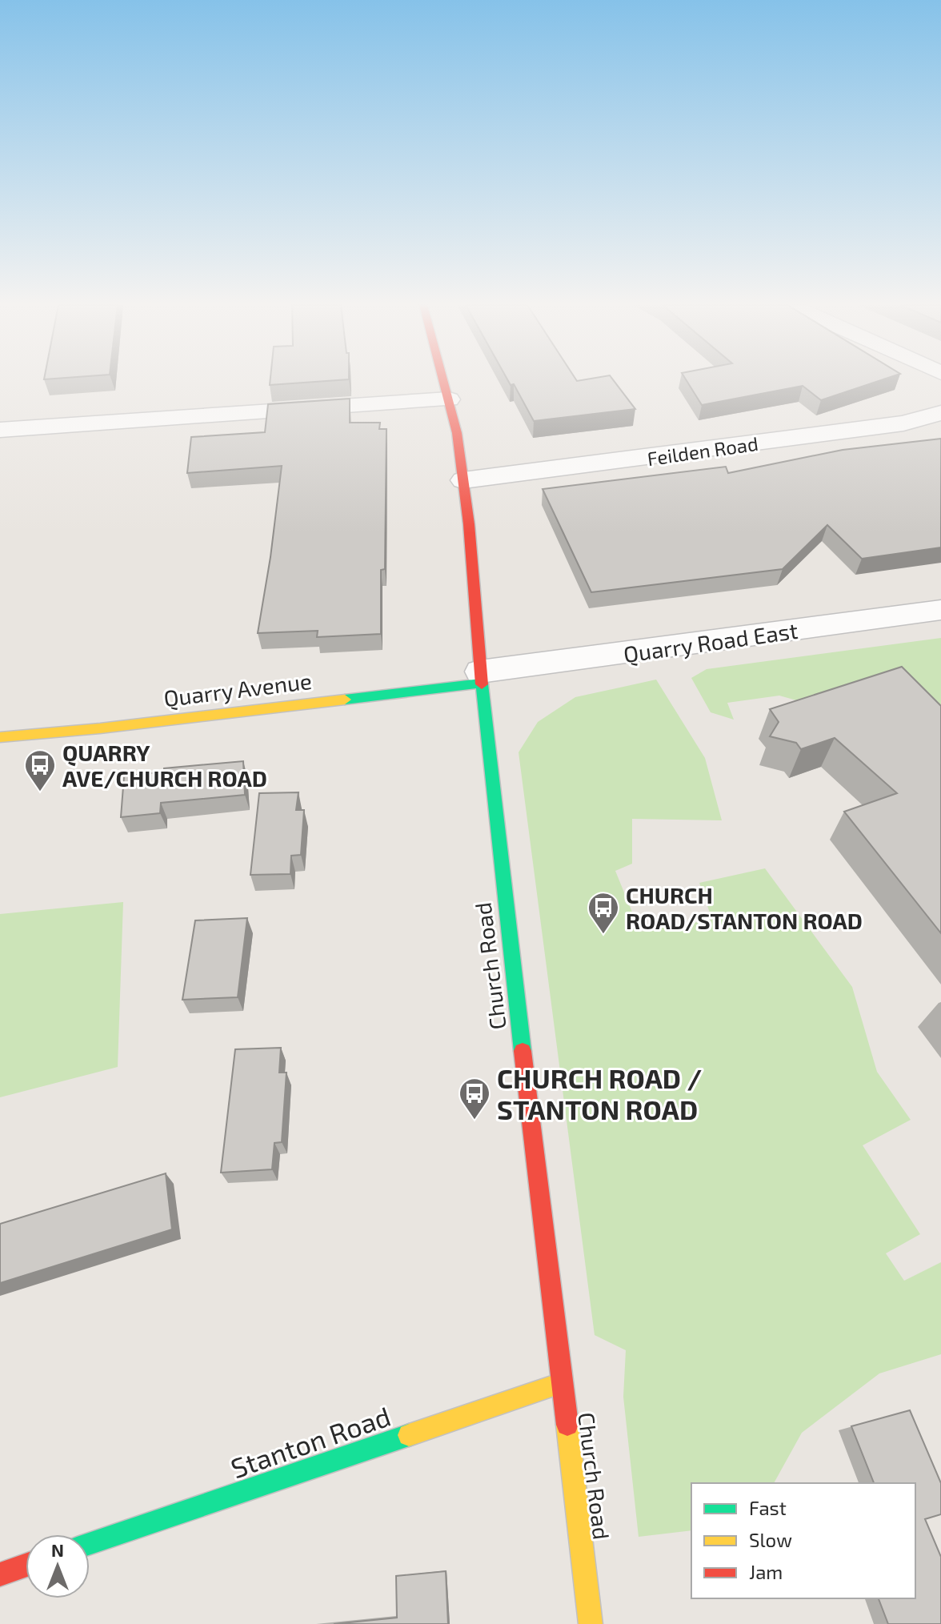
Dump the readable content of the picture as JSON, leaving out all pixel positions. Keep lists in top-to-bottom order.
{
  "streets": {
    "main road": ["Quarry Avenue", "Church Road", "Stanton Road"],
    "street": ["Feilden Road", "Quarry Road East"]
  },
  "crossings": [
    ["Feilden Road", "Church Road"],
    ["Quarry Road East", "Quarry Avenue"],
    ["Quarry Road East", "Church Road"],
    ["Quarry Avenue", "Church Road"],
    ["Church Road", "Stanton Road"]
  ],
  "places": {
    "bus stop": ["QUARRY AVE/CHURCH ROAD", "CHURCH ROAD/STANTON ROAD", "CHURCH ROAD / STANTON ROAD"]
  },
  "legend": ["Fast", "Slow", "Jam"],
  "north": "top"
}
